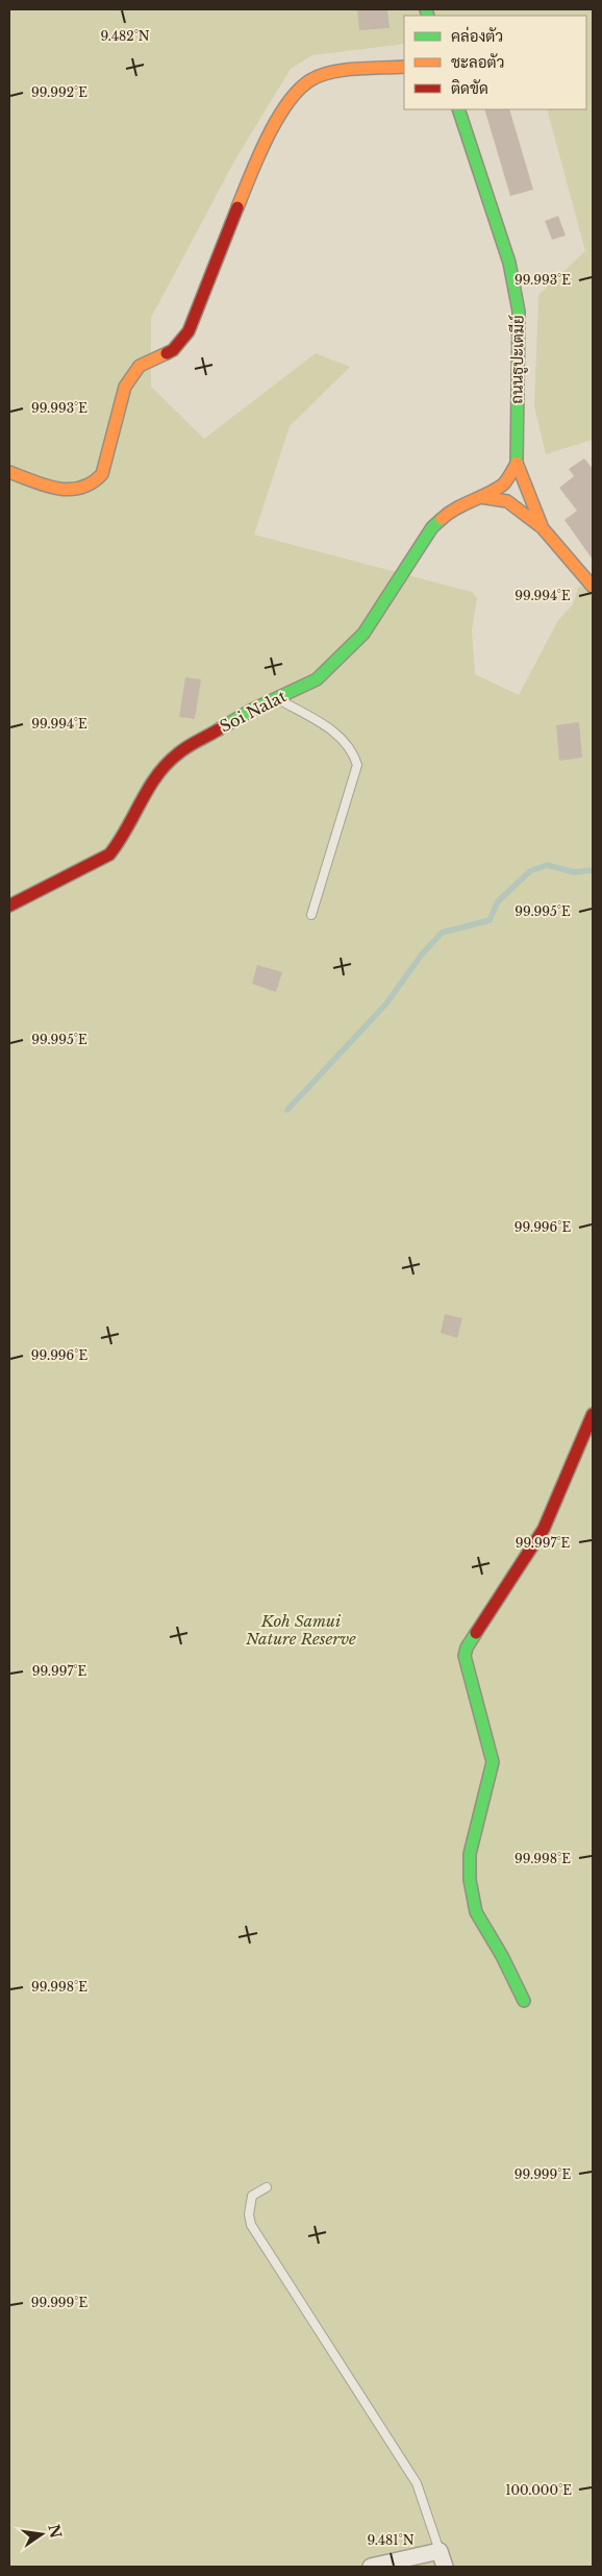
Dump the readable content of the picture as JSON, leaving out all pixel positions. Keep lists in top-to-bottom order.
{
  "streets": {
    "street": ["ถนนธูปะเตมีย์", "Soi Nalat"]
  },
  "parks": ["Koh Samui Nature Reserve"],
  "legend": ["คล่องตัว", "ชะลอตัว", "ติดขัด"],
  "north": "right",
  "coordinates": [
    "9.482°N",
    "99.992°E",
    "99.993°E",
    "99.994°E",
    "99.995°E",
    "99.996°E",
    "99.997°E",
    "99.998°E",
    "99.999°E",
    "100.000°E",
    "9.481°N"
  ]
}
